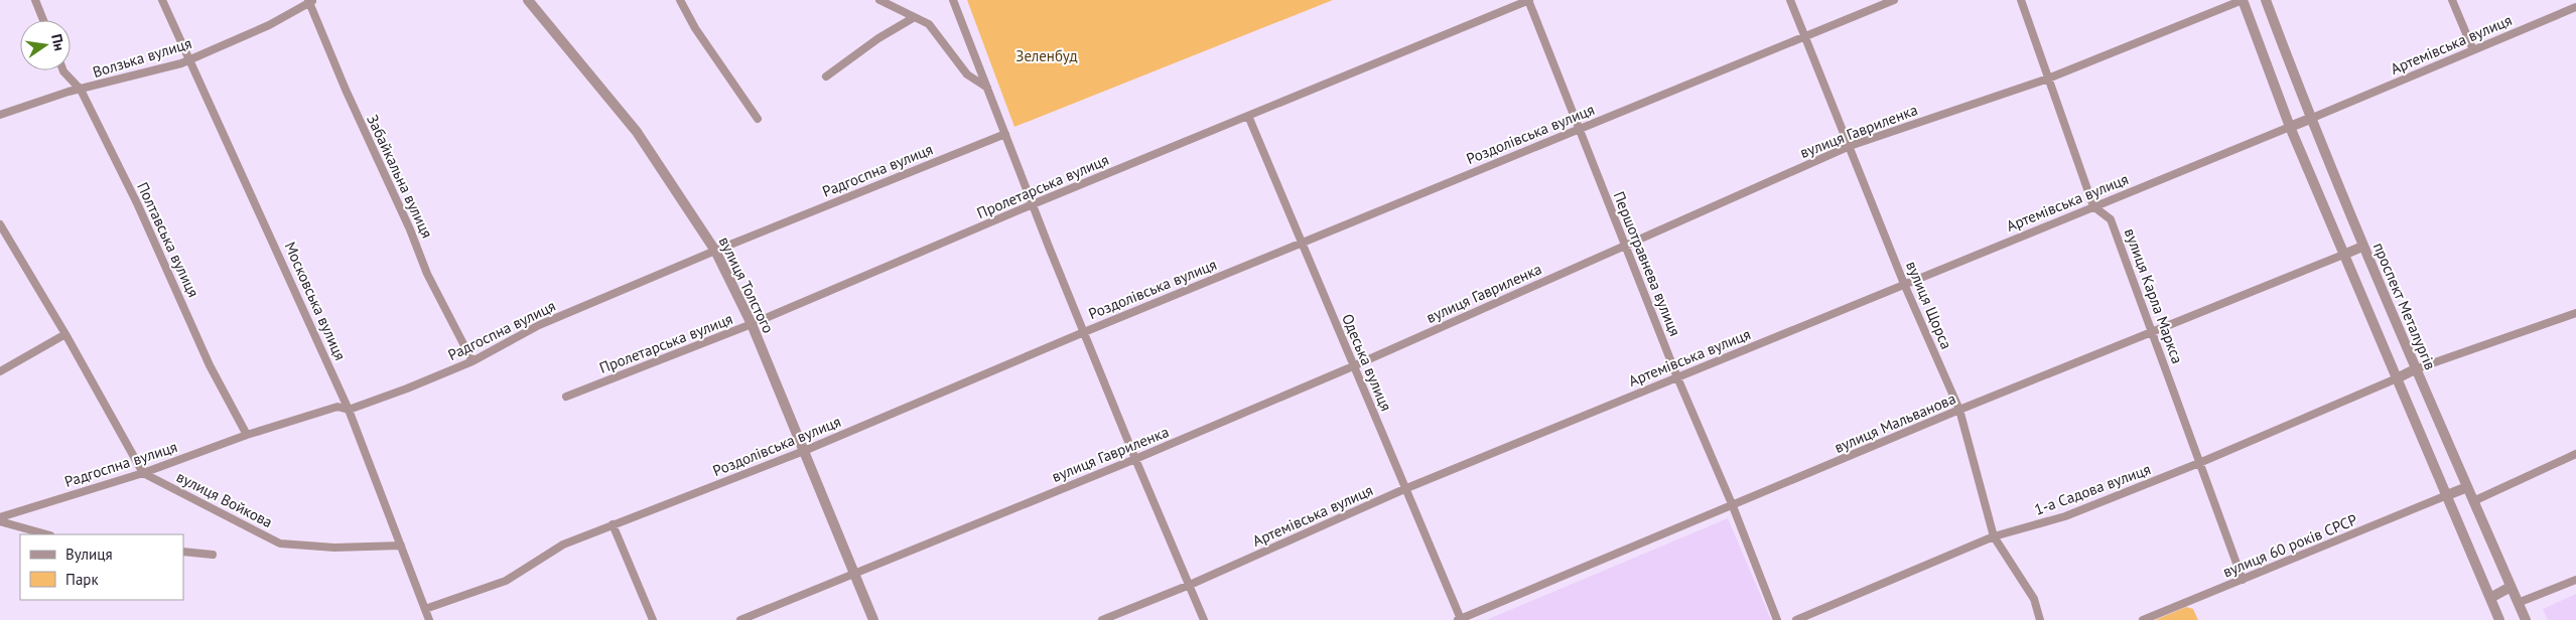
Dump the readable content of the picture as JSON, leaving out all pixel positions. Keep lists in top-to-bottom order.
{
  "streets": {
    "street": [
      "Артемівська вулиця",
      "Волзька вулиця",
      "вулиця Гавриленка",
      "Роздолівська вулиця",
      "Радгоспна вулиця",
      "Забайкальна вулиця",
      "Пролетарська вулиця",
      "Полтавська вулиця",
      "Першотравнева вулиця",
      "вулиця Толстого",
      "вулиця Карла Маркса",
      "Московська вулиця",
      "вулиця Щорса",
      "проспект Металургів",
      "Одеська вулиця",
      "вулиця Мальванова",
      "1-а Садова вулиця",
      "вулиця Войкова",
      "вулиця 60 років СРСР"
    ]
  },
  "crossings": [
    ["Артемівська вулиця", "Першотравнева вулиця"],
    ["Артемівська вулиця", "вулиця Карла Маркса"],
    ["Артемівська вулиця", "вулиця Щорса"],
    ["Артемівська вулиця", "проспект Металургів"],
    ["Артемівська вулиця", "Одеська вулиця"],
    ["Волзька вулиця", "Забайкальна вулиця"],
    ["Волзька вулиця", "Полтавська вулиця"],
    ["Волзька вулиця", "Московська вулиця"],
    ["вулиця Гавриленка", "Першотравнева вулиця"],
    ["вулиця Гавриленка", "вулиця Толстого"],
    ["вулиця Гавриленка", "вулиця Карла Маркса"],
    ["вулиця Гавриленка", "вулиця Щорса"],
    ["вулиця Гавриленка", "Одеська вулиця"],
    ["Роздолівська вулиця", "Першотравнева вулиця"],
    ["Роздолівська вулиця", "вулиця Толстого"],
    ["Роздолівська вулиця", "Московська вулиця"],
    ["Роздолівська вулиця", "вулиця Щорса"],
    ["Роздолівська вулиця", "Одеська вулиця"],
    ["Радгоспна вулиця", "Забайкальна вулиця"],
    ["Радгоспна вулиця", "Полтавська вулиця"],
    ["Радгоспна вулиця", "вулиця Толстого"],
    ["Радгоспна вулиця", "Московська вулиця"],
    ["Радгоспна вулиця", "вулиця Войкова"],
    ["Пролетарська вулиця", "Першотравнева вулиця"],
    ["Пролетарська вулиця", "вулиця Толстого"],
    ["Пролетарська вулиця", "Одеська вулиця"],
    ["Першотравнева вулиця", "вулиця Мальванова"],
    ["вулиця Карла Маркса", "вулиця Мальванова"],
    ["вулиця Карла Маркса", "1-а Садова вулиця"],
    ["вулиця Карла Маркса", "вулиця 60 років СРСР"],
    ["Московська вулиця", "вулиця Войкова"],
    ["вулиця Щорса", "вулиця Мальванова"],
    ["вулиця Щорса", "1-а Садова вулиця"],
    ["Одеська вулиця", "вулиця Мальванова"]
  ],
  "parks": ["Зеленбуд"],
  "legend": ["Вулиця", "Парк"],
  "north": "right"
}
